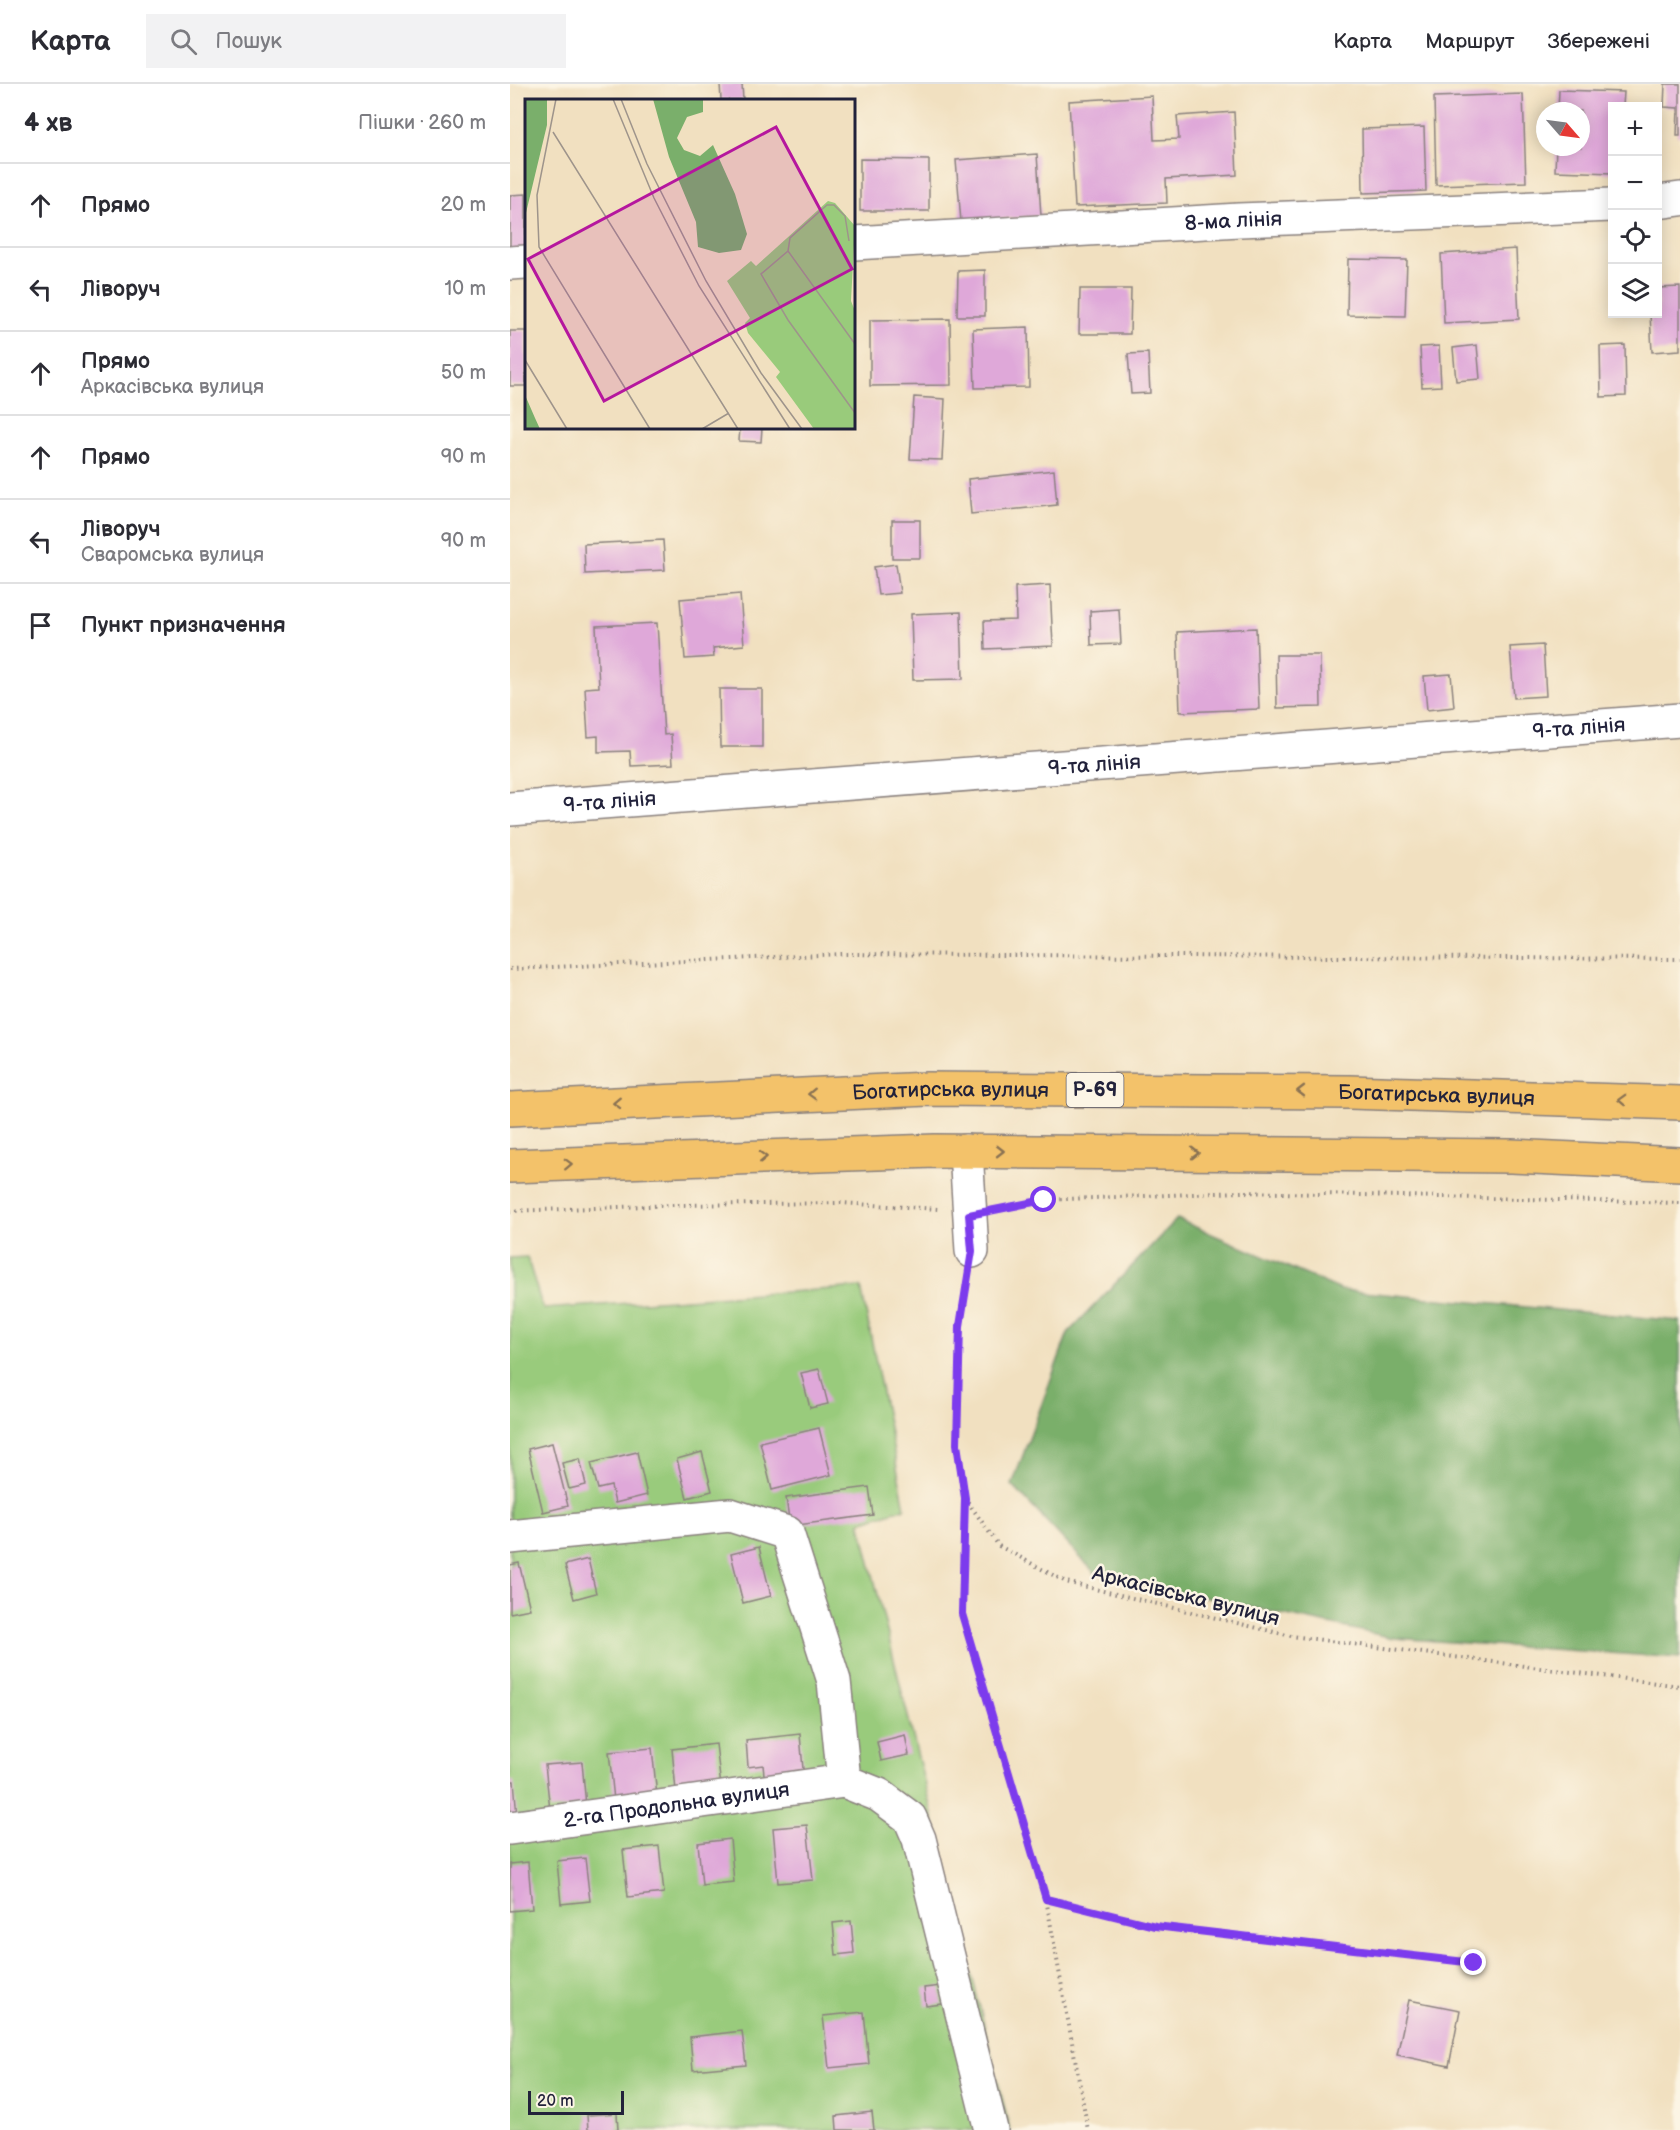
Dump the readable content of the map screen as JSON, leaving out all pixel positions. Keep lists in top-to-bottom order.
{
  "streets": {
    "main road": ["Р-69", "Богатирська вулиця"],
    "street": ["8-ма лінія", "9-та лінія", "2-га Продольна вулиця"],
    "path": ["Аркасівська вулиця"]
  },
  "scale_bar": "20 m",
  "north": "bottom right",
  "page": {
    "header": "Карта",
    "search": "Пошук",
    "nav": ["Карта", "Маршрут", "Збережені"],
    "heading": ["4 хв", "Пішки · 260 m"],
    "map_buttons": ["+", "−"],
    "list": [
      ["Прямо", "20 m"],
      ["Ліворуч", "10 m"],
      ["Прямо", "Аркасівська вулиця", "50 m"],
      ["Прямо", "90 m"],
      ["Ліворуч", "Сваромська вулиця", "90 m"],
      "Пункт призначення"
    ],
    "scale": "20 m"
  }
}
